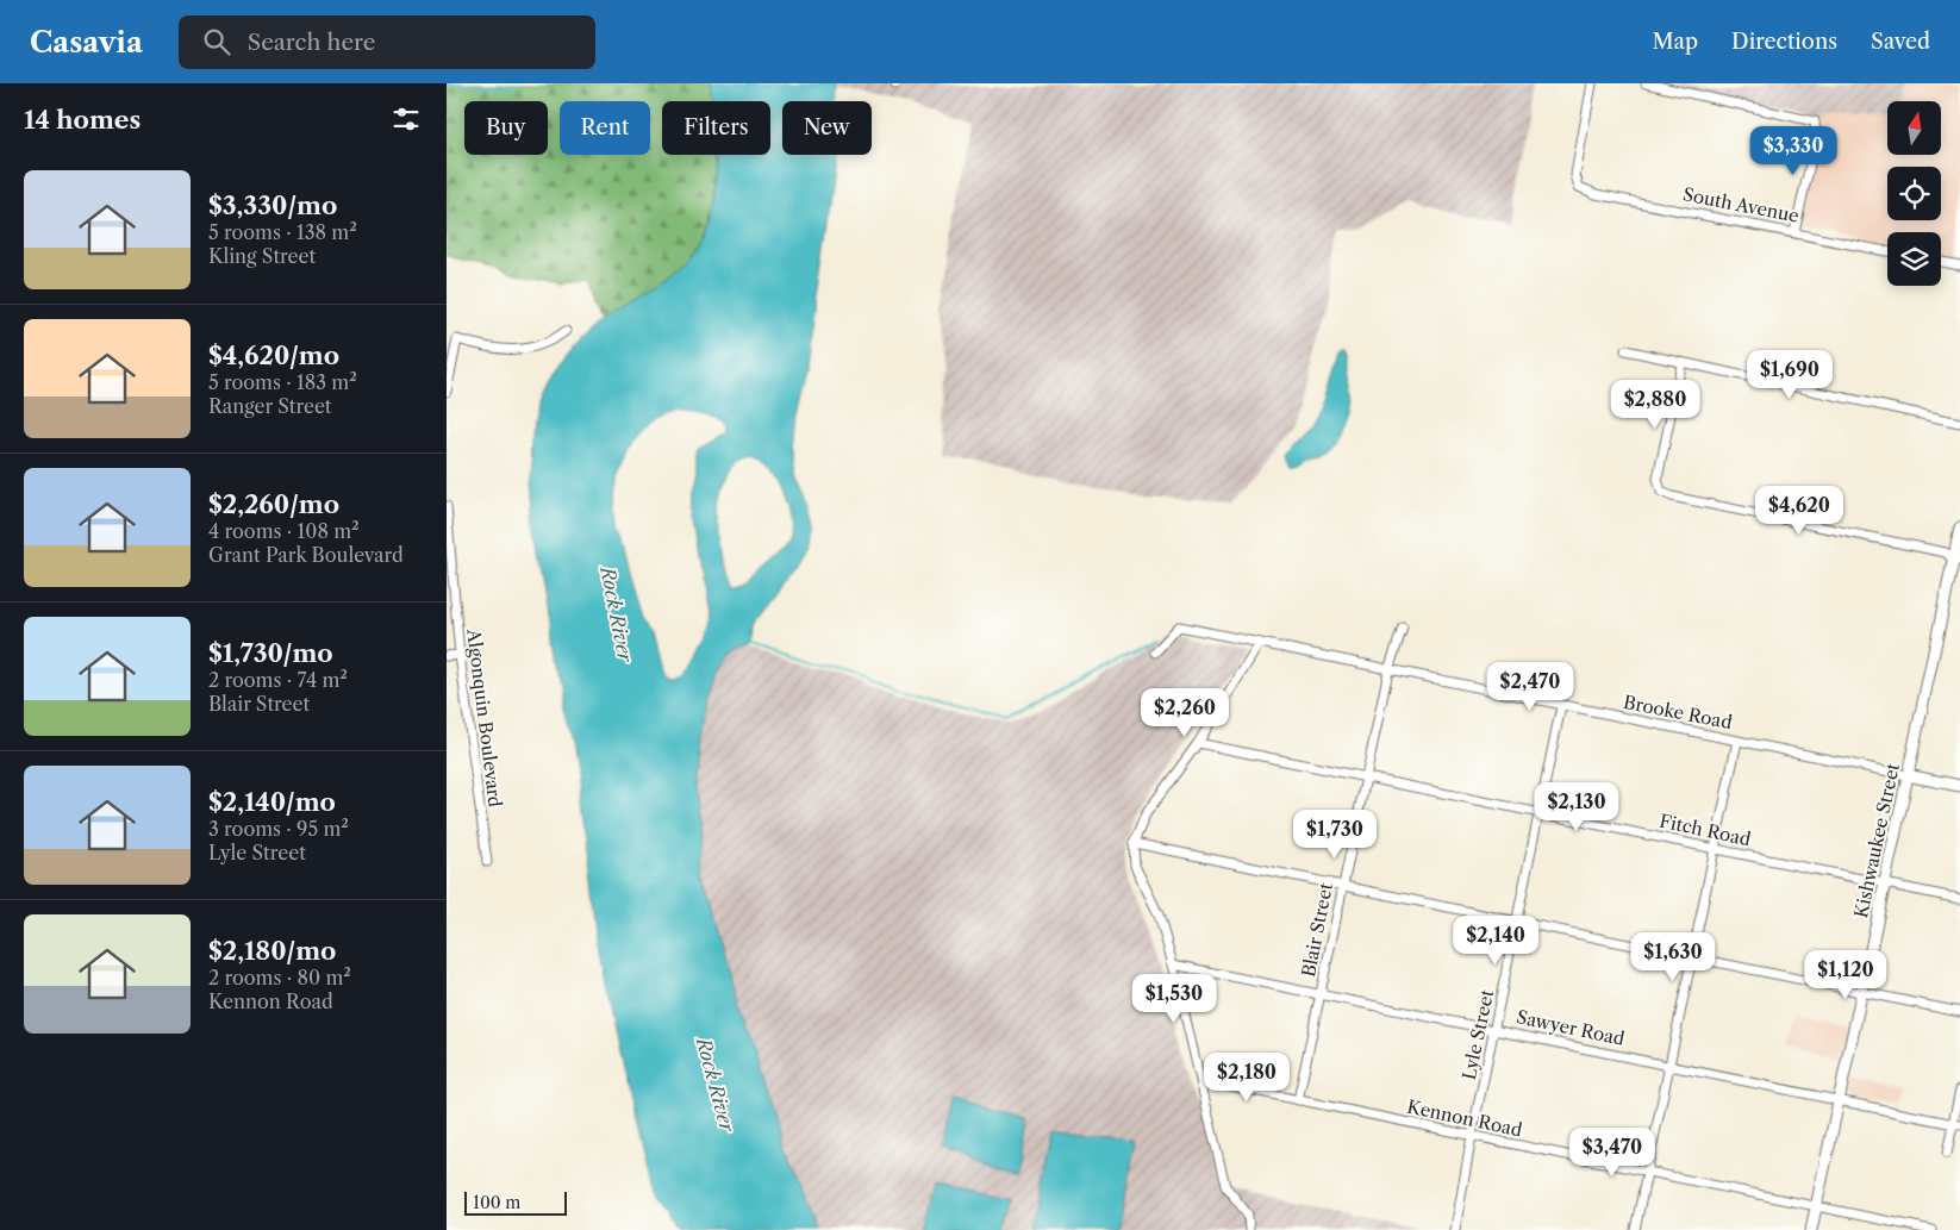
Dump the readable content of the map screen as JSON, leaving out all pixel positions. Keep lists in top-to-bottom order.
{
  "streets": {
    "street": [
      "South Avenue",
      "Brooke Road",
      "Algonquin Boulevard",
      "Fitch Road",
      "Kishwaukee Street",
      "Blair Street",
      "Sawyer Road",
      "Lyle Street",
      "Kennon Road"
    ]
  },
  "crossings": [
    ["Brooke Road", "Kishwaukee Street"],
    ["Brooke Road", "Blair Street"],
    ["Brooke Road", "Lyle Street"],
    ["Fitch Road", "Kishwaukee Street"],
    ["Fitch Road", "Blair Street"],
    ["Fitch Road", "Lyle Street"],
    ["Kishwaukee Street", "Sawyer Road"],
    ["Kishwaukee Street", "Kennon Road"],
    ["Blair Street", "Sawyer Road"],
    ["Blair Street", "Kennon Road"],
    ["Sawyer Road", "Lyle Street"],
    ["Lyle Street", "Kennon Road"]
  ],
  "water": ["Rock River"],
  "scale_bar": "100 m",
  "north": "top",
  "page": {
    "header": "Casavia",
    "search": "Search here",
    "nav": ["Map", "Directions", "Saved"],
    "heading": "14 homes",
    "chip": [
      "Buy",
      "Rent",
      "Filters",
      "New"
    ],
    "price": [
      "$3,330",
      "$1,690",
      "$2,880",
      "$4,620",
      "$2,470",
      "$2,260",
      "$2,130",
      "$1,730",
      "$2,140",
      "$1,630",
      "$1,120",
      "$1,530",
      "$2,180",
      "$3,470"
    ],
    "list": [
      {
        "name": "$3,330/mo",
        "note": "5 rooms · 138 m² · Kling Street"
      },
      {
        "name": "$4,620/mo",
        "note": "5 rooms · 183 m² · Ranger Street"
      },
      {
        "name": "$2,260/mo",
        "note": "4 rooms · 108 m² · Grant Park Boulevard"
      },
      {
        "name": "$1,730/mo",
        "note": "2 rooms · 74 m² · Blair Street"
      },
      {
        "name": "$2,140/mo",
        "note": "3 rooms · 95 m² · Lyle Street"
      },
      {
        "name": "$2,180/mo",
        "note": "2 rooms · 80 m² · Kennon Road"
      }
    ],
    "scale": "100 m"
  }
}
